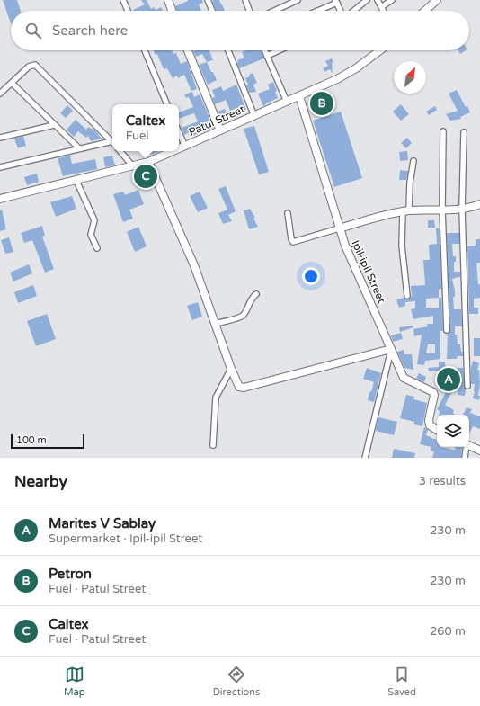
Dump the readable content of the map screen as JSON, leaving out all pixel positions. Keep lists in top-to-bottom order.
{
  "streets": {
    "main road": ["Patul Street", "Ipil-ipil Street"]
  },
  "crossings": [
    ["Patul Street", "Ipil-ipil Street"]
  ],
  "scale_bar": "100 m",
  "north": "top right",
  "page": {
    "search": "Search here",
    "pins": ["B", "C", "A"],
    "popup": ["Caltex", "Fuel"],
    "scale": "100 m",
    "heading": ["Nearby", "3 results"],
    "list": [
      {
        "mark": "A",
        "name": "Marites V Sablay",
        "note": "Supermarket · Ipil-ipil Street",
        "value": "230 m"
      },
      {
        "mark": "B",
        "name": "Petron",
        "note": "Fuel · Patul Street",
        "value": "230 m"
      },
      {
        "mark": "C",
        "name": "Caltex",
        "note": "Fuel · Patul Street",
        "value": "260 m"
      }
    ],
    "nav": ["Map", "Directions", "Saved"]
  }
}
